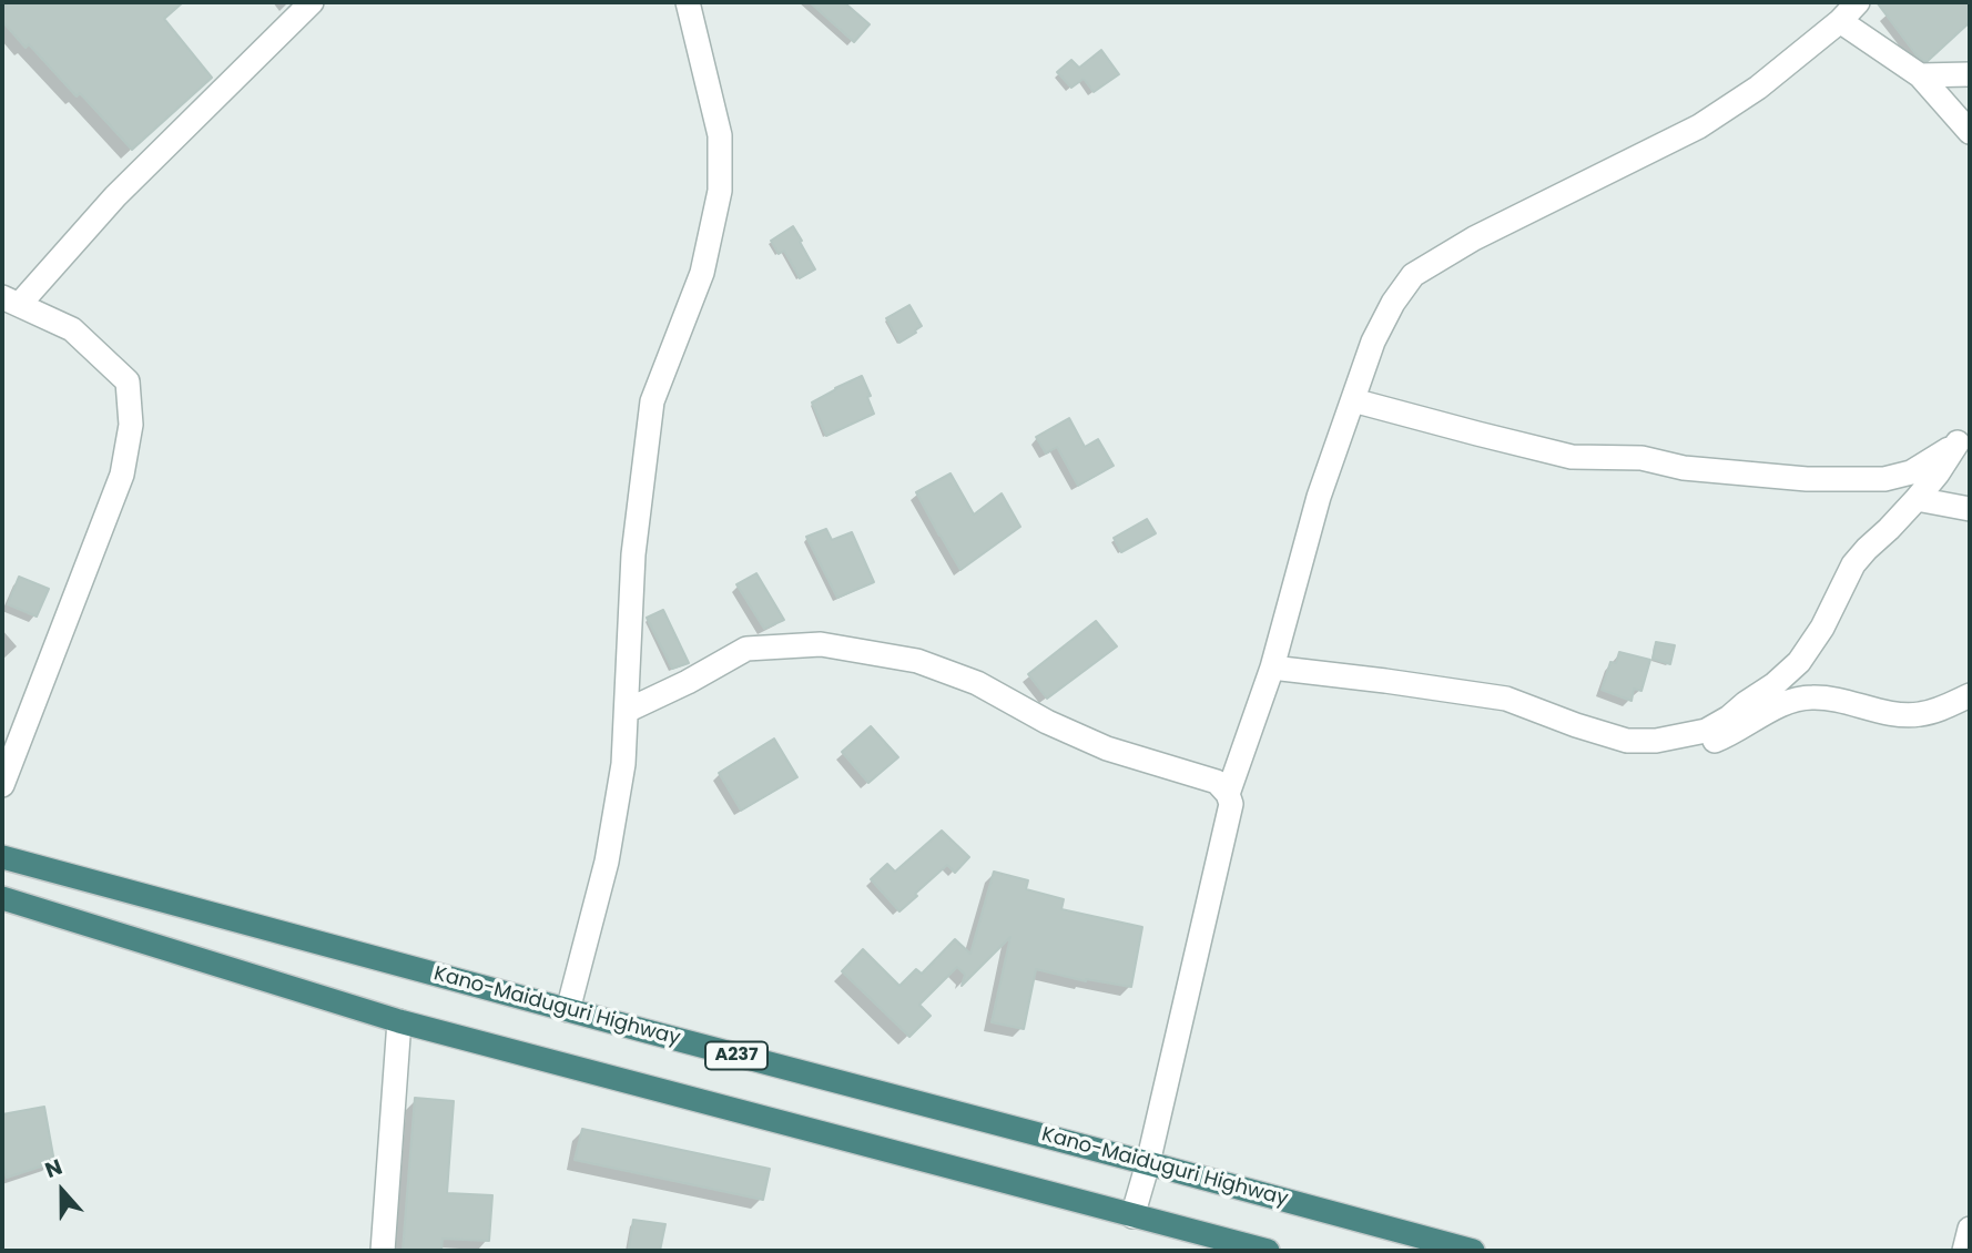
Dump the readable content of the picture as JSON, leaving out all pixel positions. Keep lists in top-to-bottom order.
{
  "streets": {
    "highway": ["Kano-Maiduguri Highway", "A237"]
  },
  "north": "top"
}
